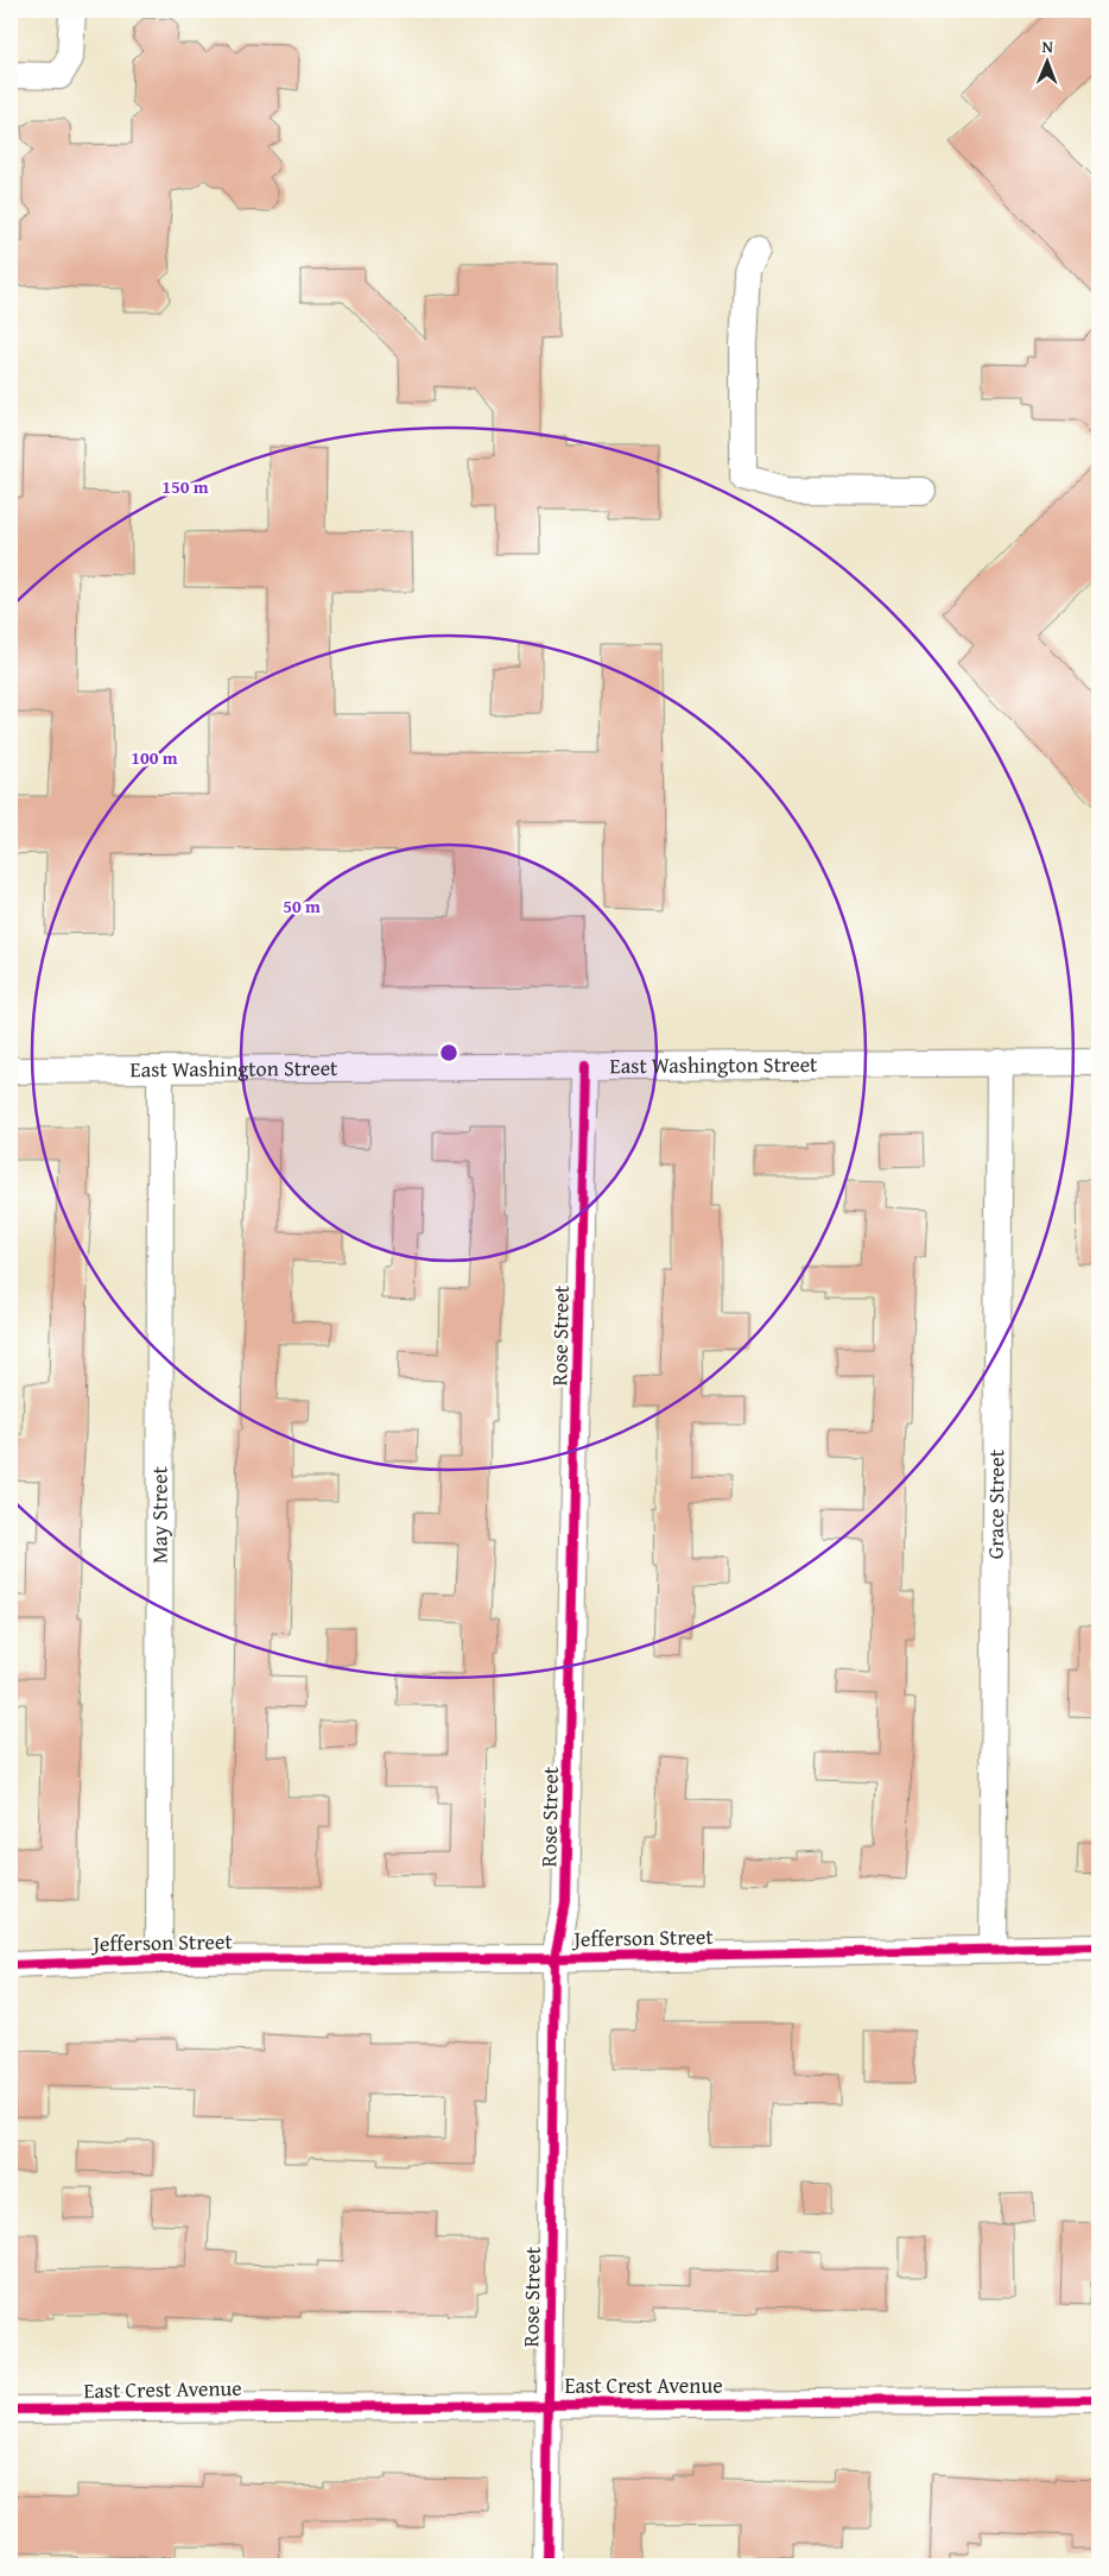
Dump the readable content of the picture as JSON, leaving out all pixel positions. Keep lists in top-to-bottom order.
{
  "streets": {
    "street": [
      "East Washington Street",
      "Rose Street",
      "Grace Street",
      "May Street",
      "Jefferson Street",
      "East Crest Avenue"
    ]
  },
  "crossings": [
    ["East Washington Street", "Rose Street"],
    ["East Washington Street", "Grace Street"],
    ["East Washington Street", "May Street"],
    ["Rose Street", "Jefferson Street"],
    ["Rose Street", "East Crest Avenue"],
    ["Grace Street", "Jefferson Street"],
    ["May Street", "Jefferson Street"]
  ],
  "north": "top",
  "rings": ["150 m", "100 m", "50 m"]
}
